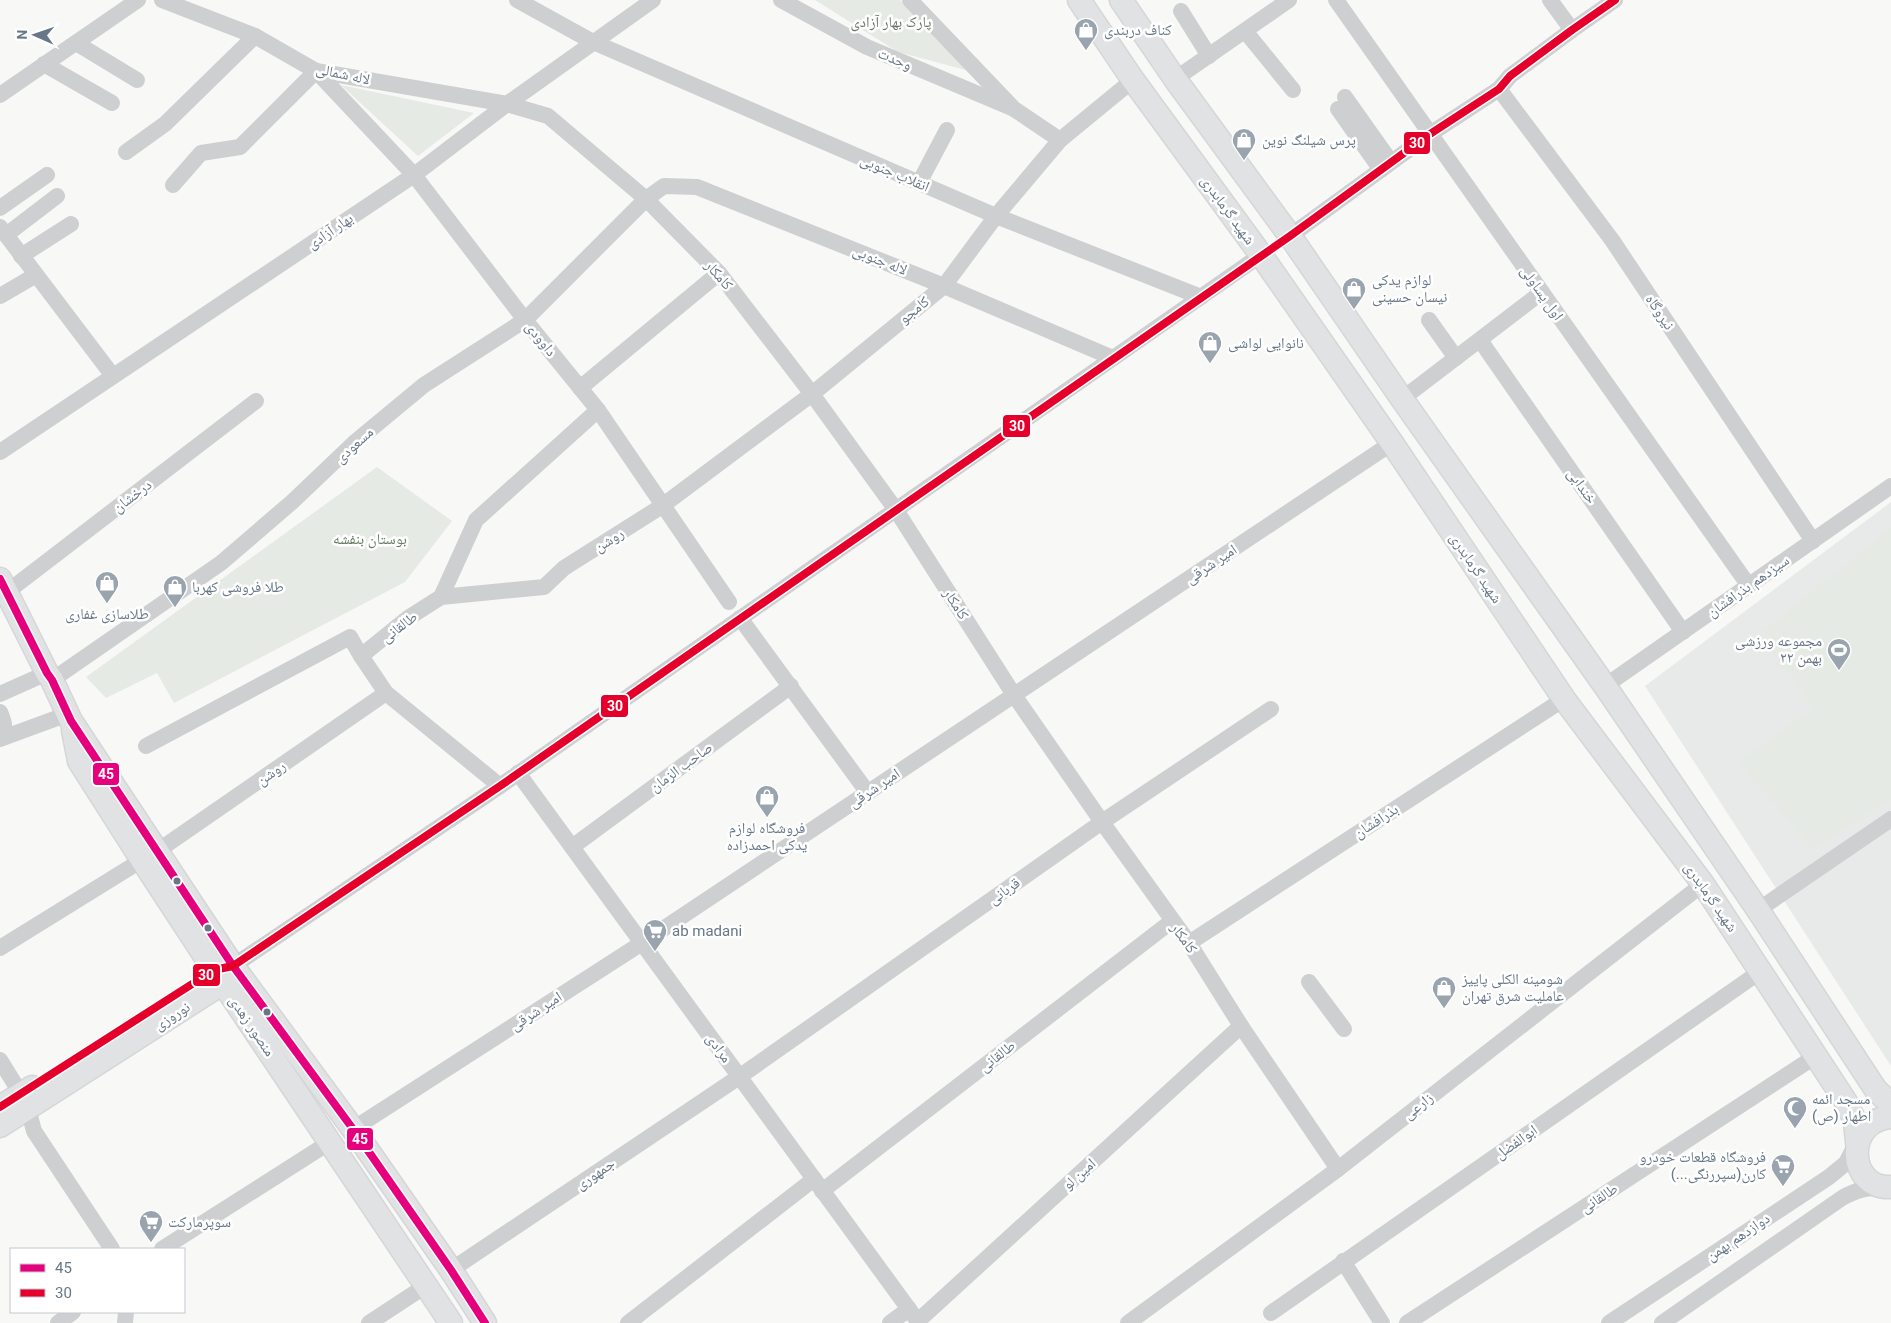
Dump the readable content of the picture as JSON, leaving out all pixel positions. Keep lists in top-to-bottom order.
{
  "streets": {
    "main road": ["شهید گرمابدری", "نوروزی", "منصور زهدی"],
    "street": [
      "وحدت",
      "لاله شمالی",
      "انقلاب جنوبی",
      "بهار آزادی",
      "لاله جنوبی",
      "کامکار",
      "اول یساولی",
      "کامجو",
      "نیروگاه",
      "داوودی",
      "مسعودی",
      "خندابی",
      "درخشان",
      "روشن",
      "امیر شرقی",
      "سیزدهم بذرافشان",
      "طالقانی",
      "صاحب الزمان",
      "بذرافشان",
      "قربانی",
      "مرادی",
      "زارعی",
      "ابوالفضل",
      "جمهوری",
      "امین لو",
      "دوازدهم بهمن"
    ]
  },
  "crossings": [
    ["وحدت", "کامجو"],
    ["لاله شمالی", "بهار آزادی"],
    ["لاله شمالی", "کامکار"],
    ["لاله شمالی", "داوودی"],
    ["انقلاب جنوبی", "بهار آزادی"],
    ["انقلاب جنوبی", "کامجو"],
    ["شهید گرمابدری", "کامجو"],
    ["شهید گرمابدری", "امیر شرقی"],
    ["شهید گرمابدری", "سیزدهم بذرافشان"],
    ["شهید گرمابدری", "طالقانی"],
    ["شهید گرمابدری", "بذرافشان"],
    ["شهید گرمابدری", "زارعی"],
    ["شهید گرمابدری", "ابوالفضل"],
    ["شهید گرمابدری", "دوازدهم بهمن"],
    ["بهار آزادی", "کامکار"],
    ["بهار آزادی", "داوودی"],
    ["لاله جنوبی", "کامکار"],
    ["لاله جنوبی", "کامجو"],
    ["لاله جنوبی", "مسعودی"],
    ["کامکار", "کامجو"],
    ["کامکار", "مسعودی"],
    ["کامکار", "امیر شرقی"],
    ["کامکار", "طالقانی"],
    ["کامکار", "بذرافشان"],
    ["کامکار", "قربانی"],
    ["کامکار", "زارعی"],
    ["کامکار", "امین لو"],
    ["اول یساولی", "سیزدهم بذرافشان"],
    ["کامجو", "داوودی"],
    ["کامجو", "روشن"],
    ["نیروگاه", "سیزدهم بذرافشان"],
    ["داوودی", "مسعودی"],
    ["داوودی", "روشن"],
    ["مسعودی", "منصور زهدی"],
    ["خندابی", "سیزدهم بذرافشان"],
    ["درخشان", "منصور زهدی"],
    ["روشن", "طالقانی"],
    ["روشن", "منصور زهدی"],
    ["امیر شرقی", "منصور زهدی"],
    ["امیر شرقی", "مرادی"],
    ["طالقانی", "مرادی"],
    ["صاحب الزمان", "مرادی"],
    ["قربانی", "مرادی"],
    ["قربانی", "جمهوری"],
    ["نوروزی", "منصور زهدی"],
    ["منصور زهدی", "جمهوری"],
    ["مرادی", "جمهوری"],
    ["مرادی", "امین لو"]
  ],
  "parks": ["پارک بهار آزادی", "بوستان بنفشه"],
  "places": {
    "shop": [
      "کناف دربندی",
      "پرس شیلنگ نوین",
      "لوازم یدکی نیسان حسینی",
      "نانوایی لواشی",
      "طلاسازی غفاری",
      "طلا فروشی کهربا",
      "فروشگاه لوازم یدکی احمدزاده",
      "شومینه الکلی پاییز عاملیت شرق تهران"
    ],
    "sports": ["مجموعه ورزشی ۲۲ بهمن"],
    "supermarket": ["ab madani", "فروشگاه قطعات خودرو کارن(سپررنگی...)", "سوپرمارکت"],
    "mosque": ["مسجد ائمه اطهار (ص)"]
  },
  "lines": ["transit line 30", "transit line 45"],
  "legend": ["45", "30"],
  "north": "left"
}
